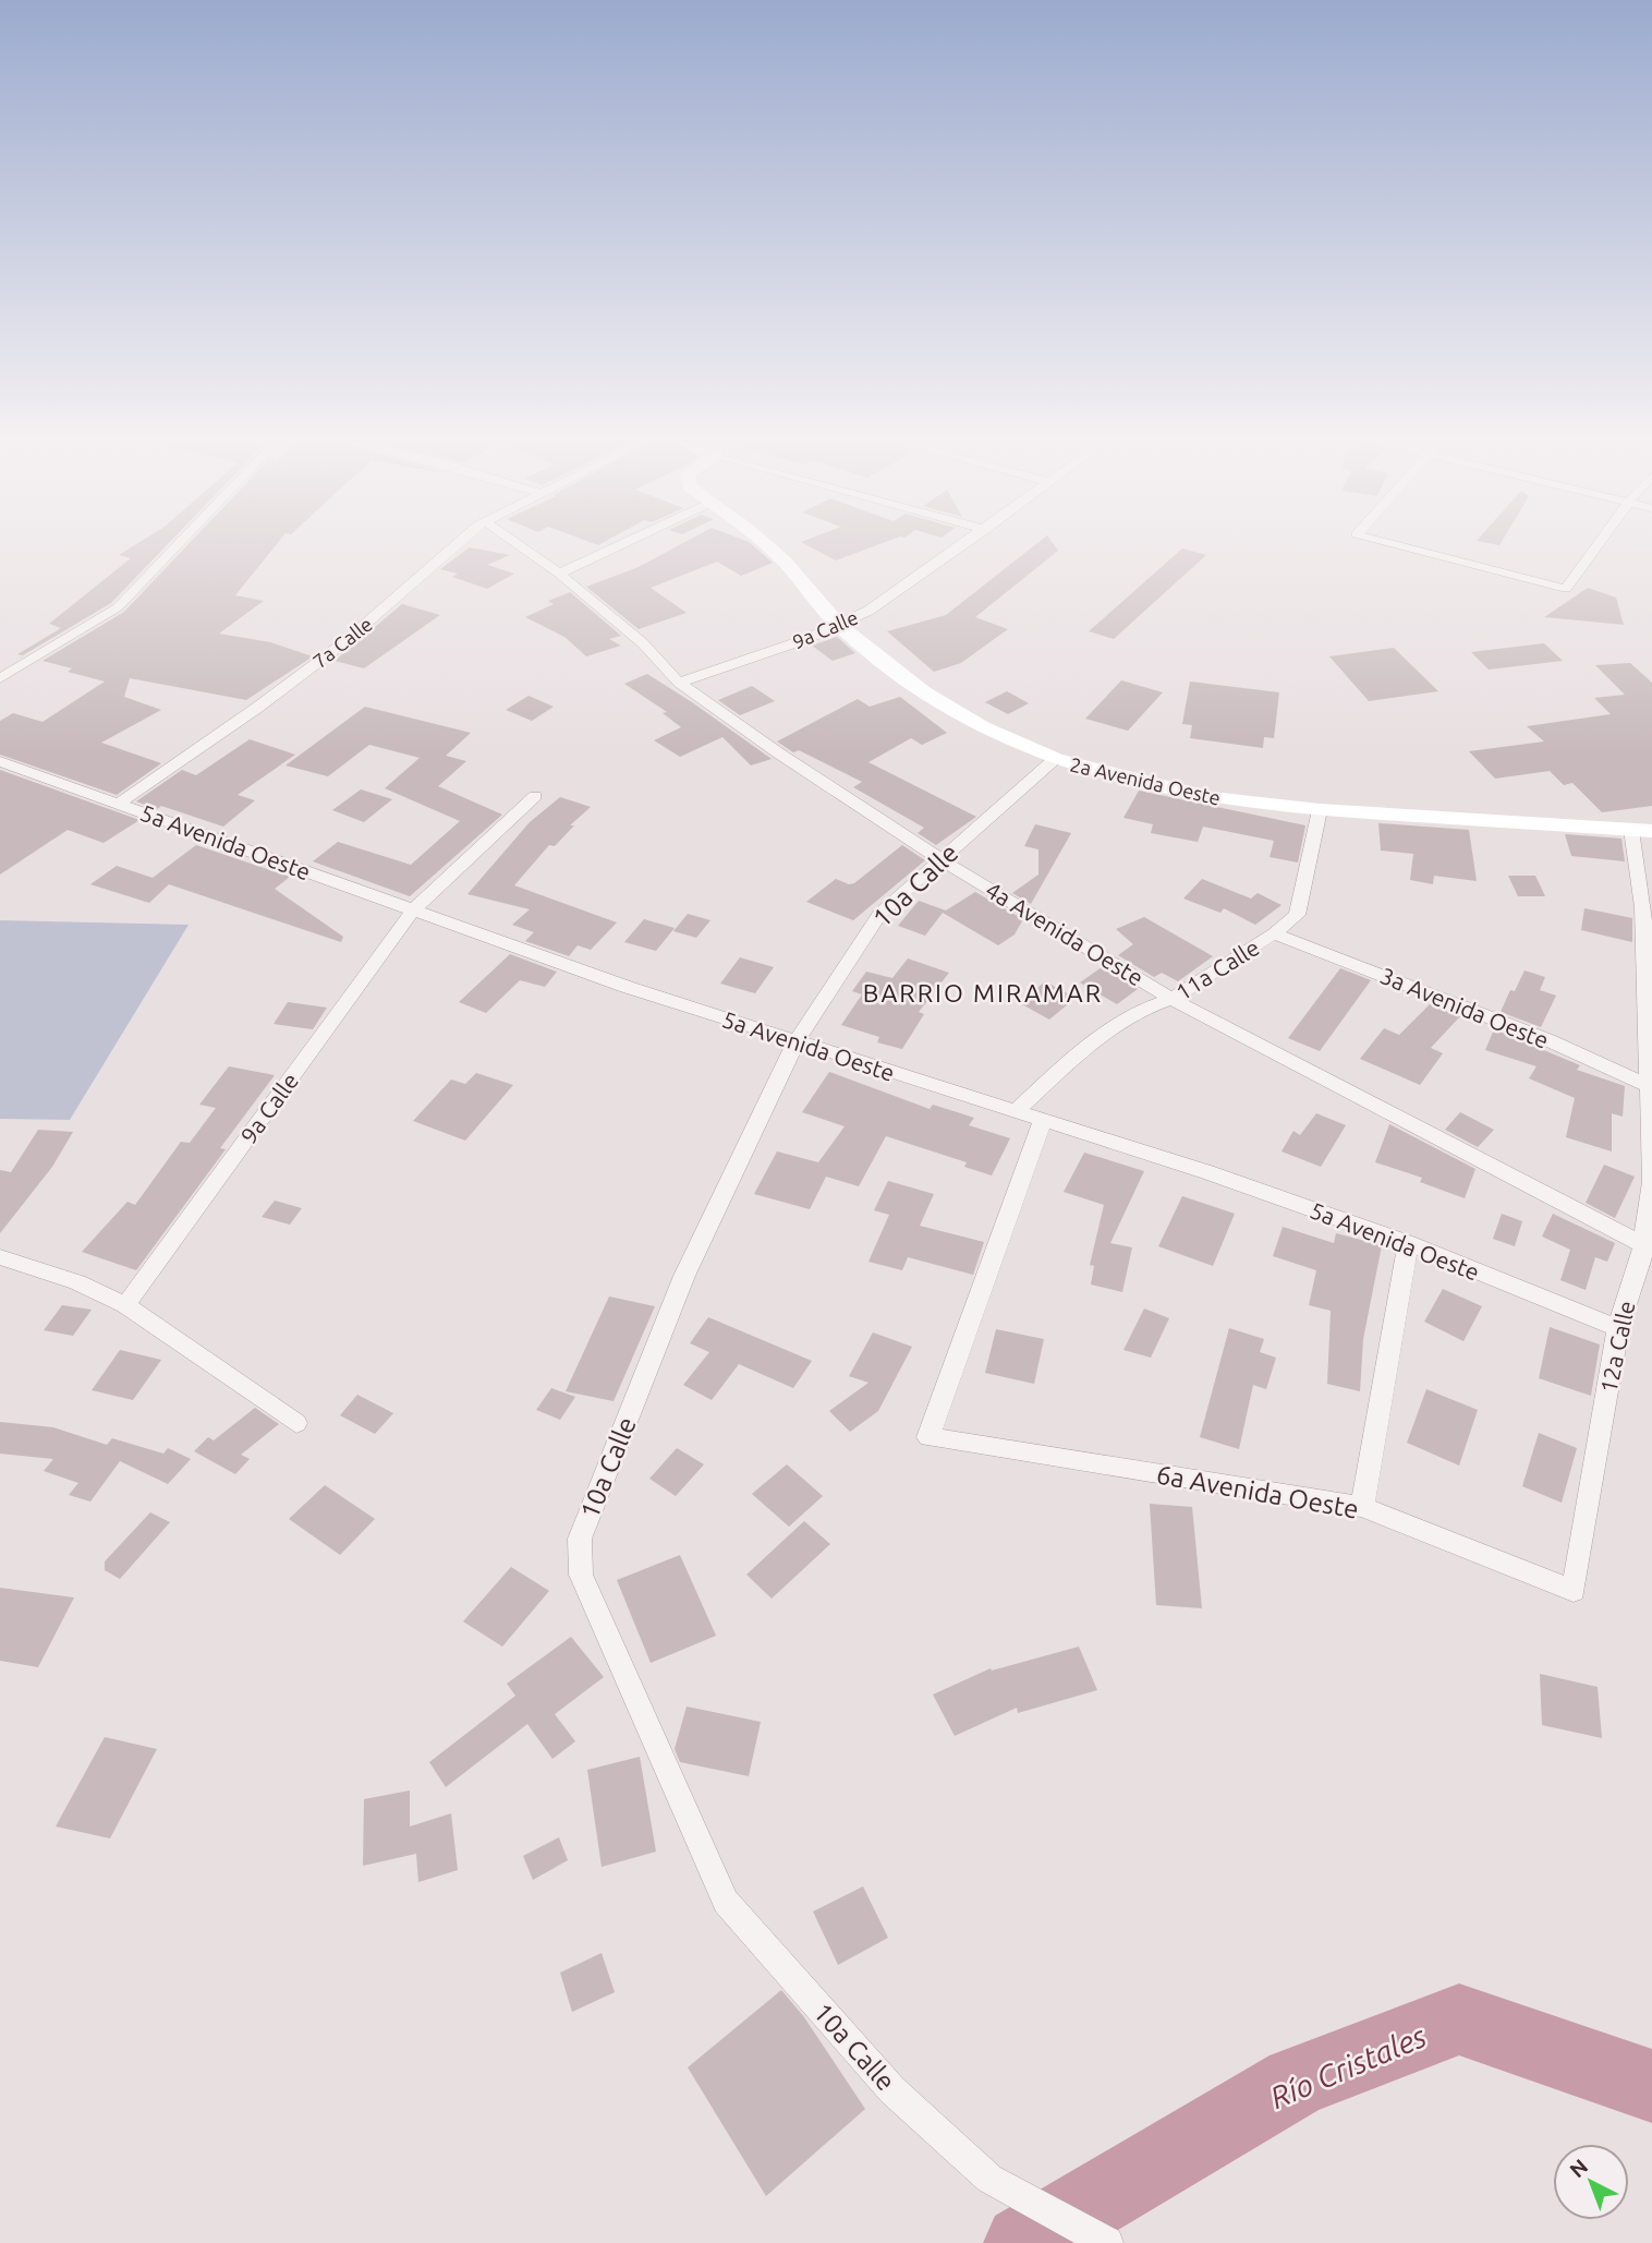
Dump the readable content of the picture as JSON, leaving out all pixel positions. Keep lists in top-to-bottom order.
{
  "streets": {
    "street": [
      "9a Calle",
      "7a Calle",
      "2a Avenida Oeste",
      "5a Avenida Oeste",
      "10a Calle",
      "4a Avenida Oeste",
      "11a Calle",
      "3a Avenida Oeste",
      "12a Calle",
      "6a Avenida Oeste"
    ]
  },
  "crossings": [
    ["9a Calle", "2a Avenida Oeste"],
    ["9a Calle", "5a Avenida Oeste"],
    ["9a Calle", "4a Avenida Oeste"],
    ["7a Calle", "5a Avenida Oeste"],
    ["2a Avenida Oeste", "10a Calle"],
    ["2a Avenida Oeste", "11a Calle"],
    ["2a Avenida Oeste", "12a Calle"],
    ["5a Avenida Oeste", "10a Calle"],
    ["5a Avenida Oeste", "11a Calle"],
    ["5a Avenida Oeste", "12a Calle"],
    ["5a Avenida Oeste", "6a Avenida Oeste"],
    ["10a Calle", "4a Avenida Oeste"],
    ["4a Avenida Oeste", "11a Calle"],
    ["4a Avenida Oeste", "12a Calle"],
    ["11a Calle", "3a Avenida Oeste"],
    ["3a Avenida Oeste", "12a Calle"],
    ["12a Calle", "6a Avenida Oeste"]
  ],
  "districts": ["BARRIO MIRAMAR"],
  "water": ["Río Cristales"],
  "north": "top left"
}
